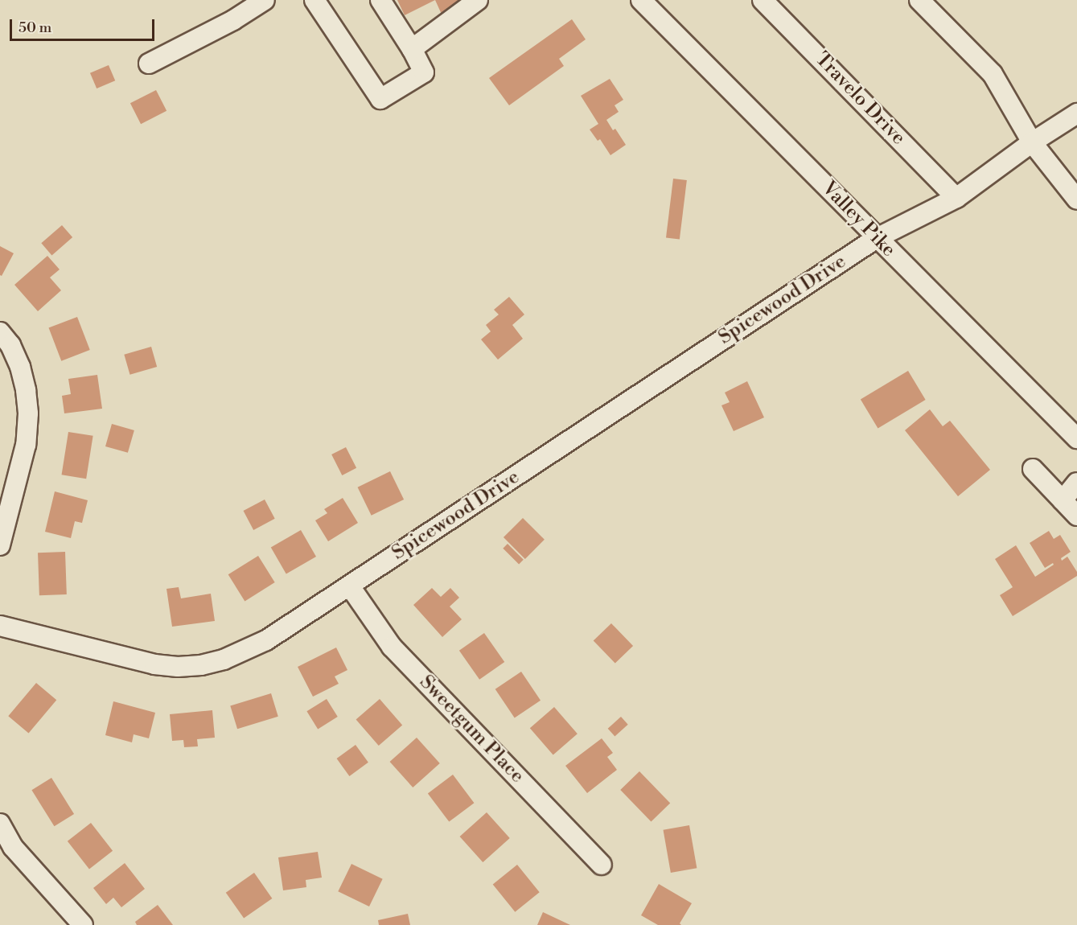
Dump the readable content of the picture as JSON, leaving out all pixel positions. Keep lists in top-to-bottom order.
{
  "streets": {
    "street": [
      "Travelo Drive",
      "Valley Pike",
      "Spicewood Drive",
      "Sweetgum Place"
    ]
  },
  "crossings": [
    ["Travelo Drive", "Spicewood Drive"],
    ["Valley Pike", "Spicewood Drive"],
    ["Spicewood Drive", "Sweetgum Place"]
  ],
  "scale_bar": "50 m"
}
